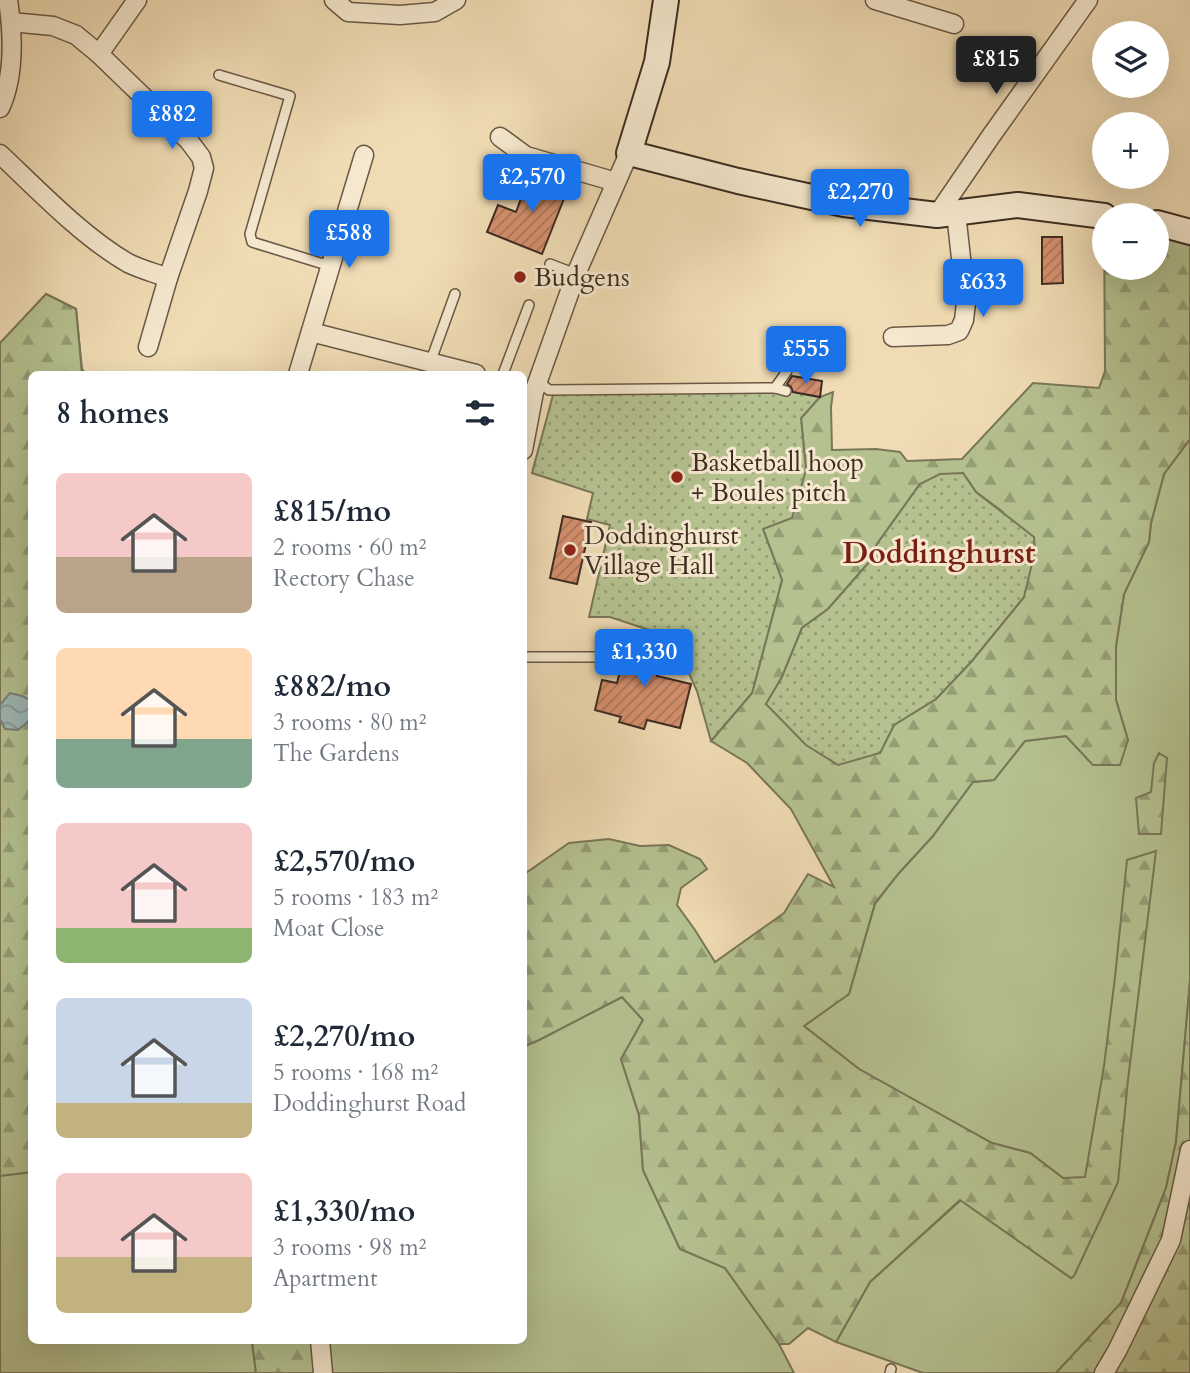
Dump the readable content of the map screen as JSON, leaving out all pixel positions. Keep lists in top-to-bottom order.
{
  "districts": ["Doddinghurst"],
  "places": ["Budgens", "Basketball hoop + Boules pitch", "Doddinghurst Village Hall"],
  "page": {
    "map_buttons": ["+", "−"],
    "price": [
      "£815",
      "£882",
      "£2,570",
      "£2,270",
      "£588",
      "£633",
      "£555",
      "£1,330"
    ],
    "heading": "8 homes",
    "list": [
      {
        "name": "£815/mo",
        "note": "2 rooms · 60 m² · Rectory Chase"
      },
      {
        "name": "£882/mo",
        "note": "3 rooms · 80 m² · The Gardens"
      },
      {
        "name": "£2,570/mo",
        "note": "5 rooms · 183 m² · Moat Close"
      },
      {
        "name": "£2,270/mo",
        "note": "5 rooms · 168 m² · Doddinghurst Road"
      },
      {
        "name": "£1,330/mo",
        "note": "3 rooms · 98 m² · Apartment"
      }
    ]
  }
}
